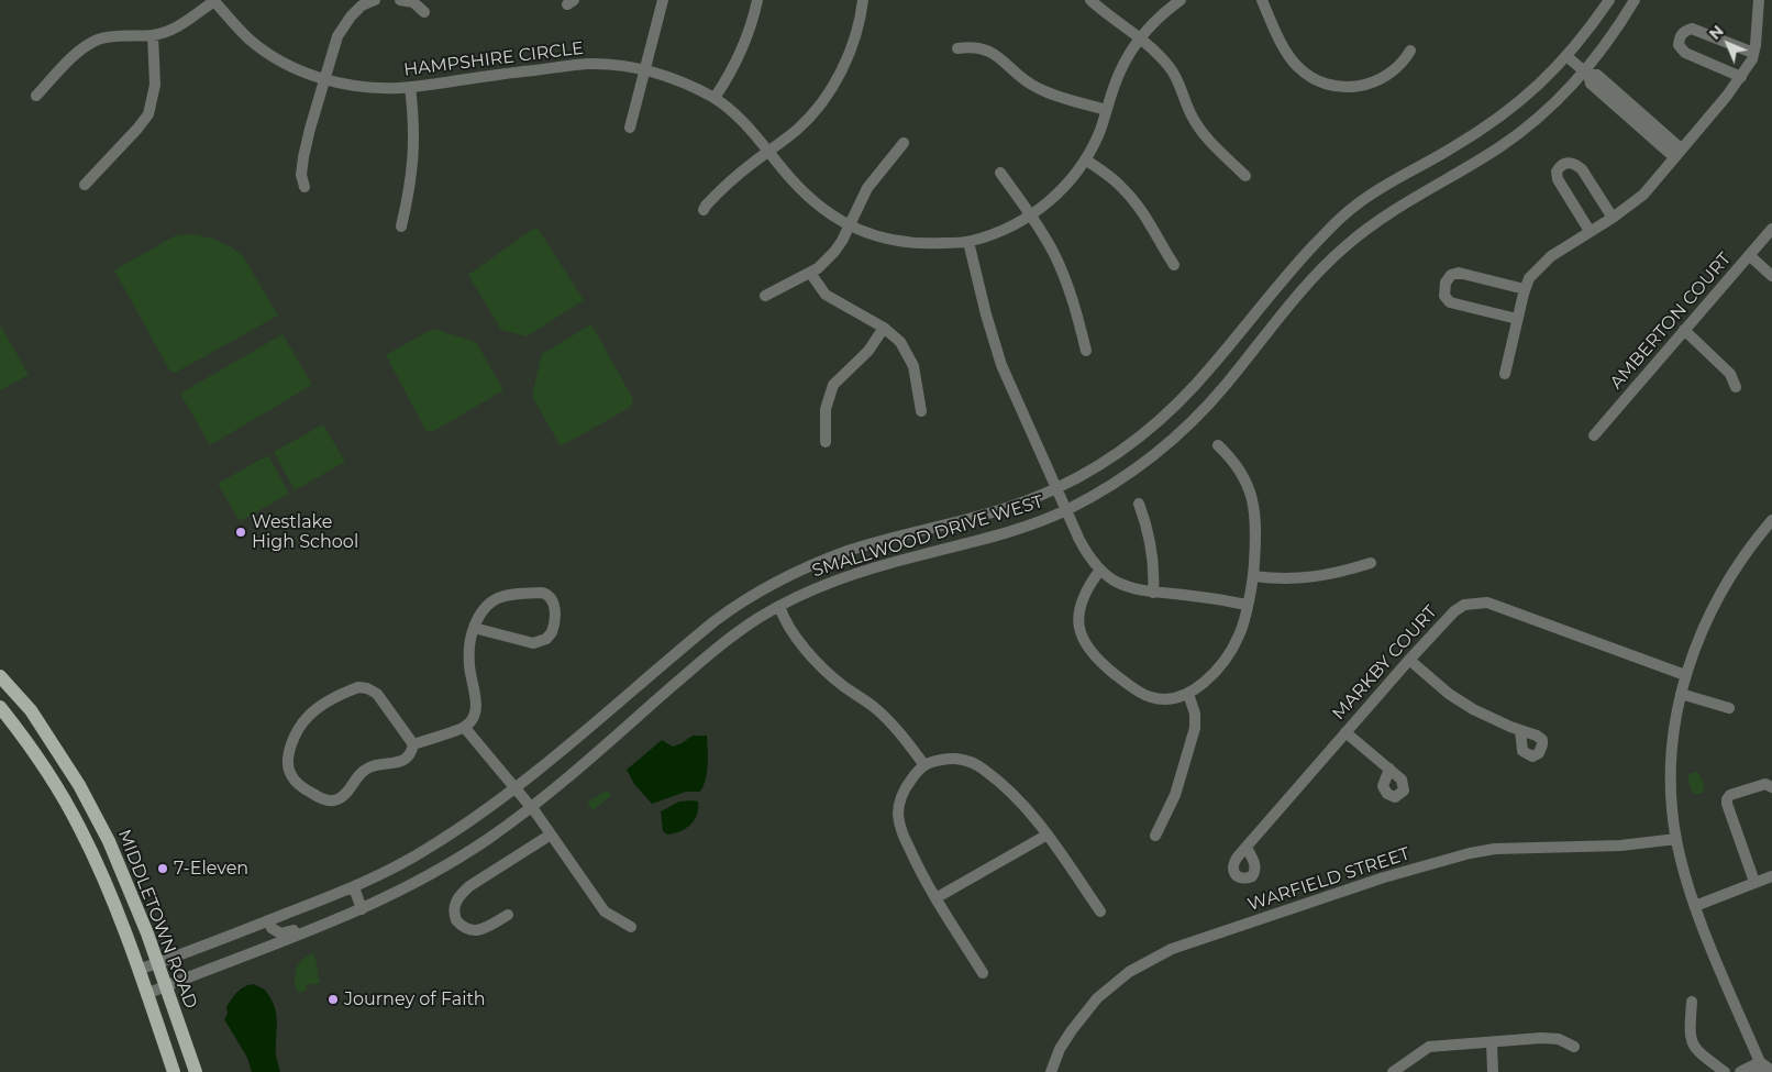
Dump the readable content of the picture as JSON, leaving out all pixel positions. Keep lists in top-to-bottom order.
{
  "streets": {
    "main road": ["MIDDLETOWN ROAD"],
    "street": [
      "HAMPSHIRE CIRCLE",
      "AMBERTON COURT",
      "SMALLWOOD DRIVE WEST",
      "MARKBY COURT",
      "WARFIELD STREET"
    ]
  },
  "crossings": [
    ["SMALLWOOD DRIVE WEST", "MIDDLETOWN ROAD"]
  ],
  "places": ["Westlake High School", "7-Eleven", "Journey of Faith"],
  "north": "top left"
}
